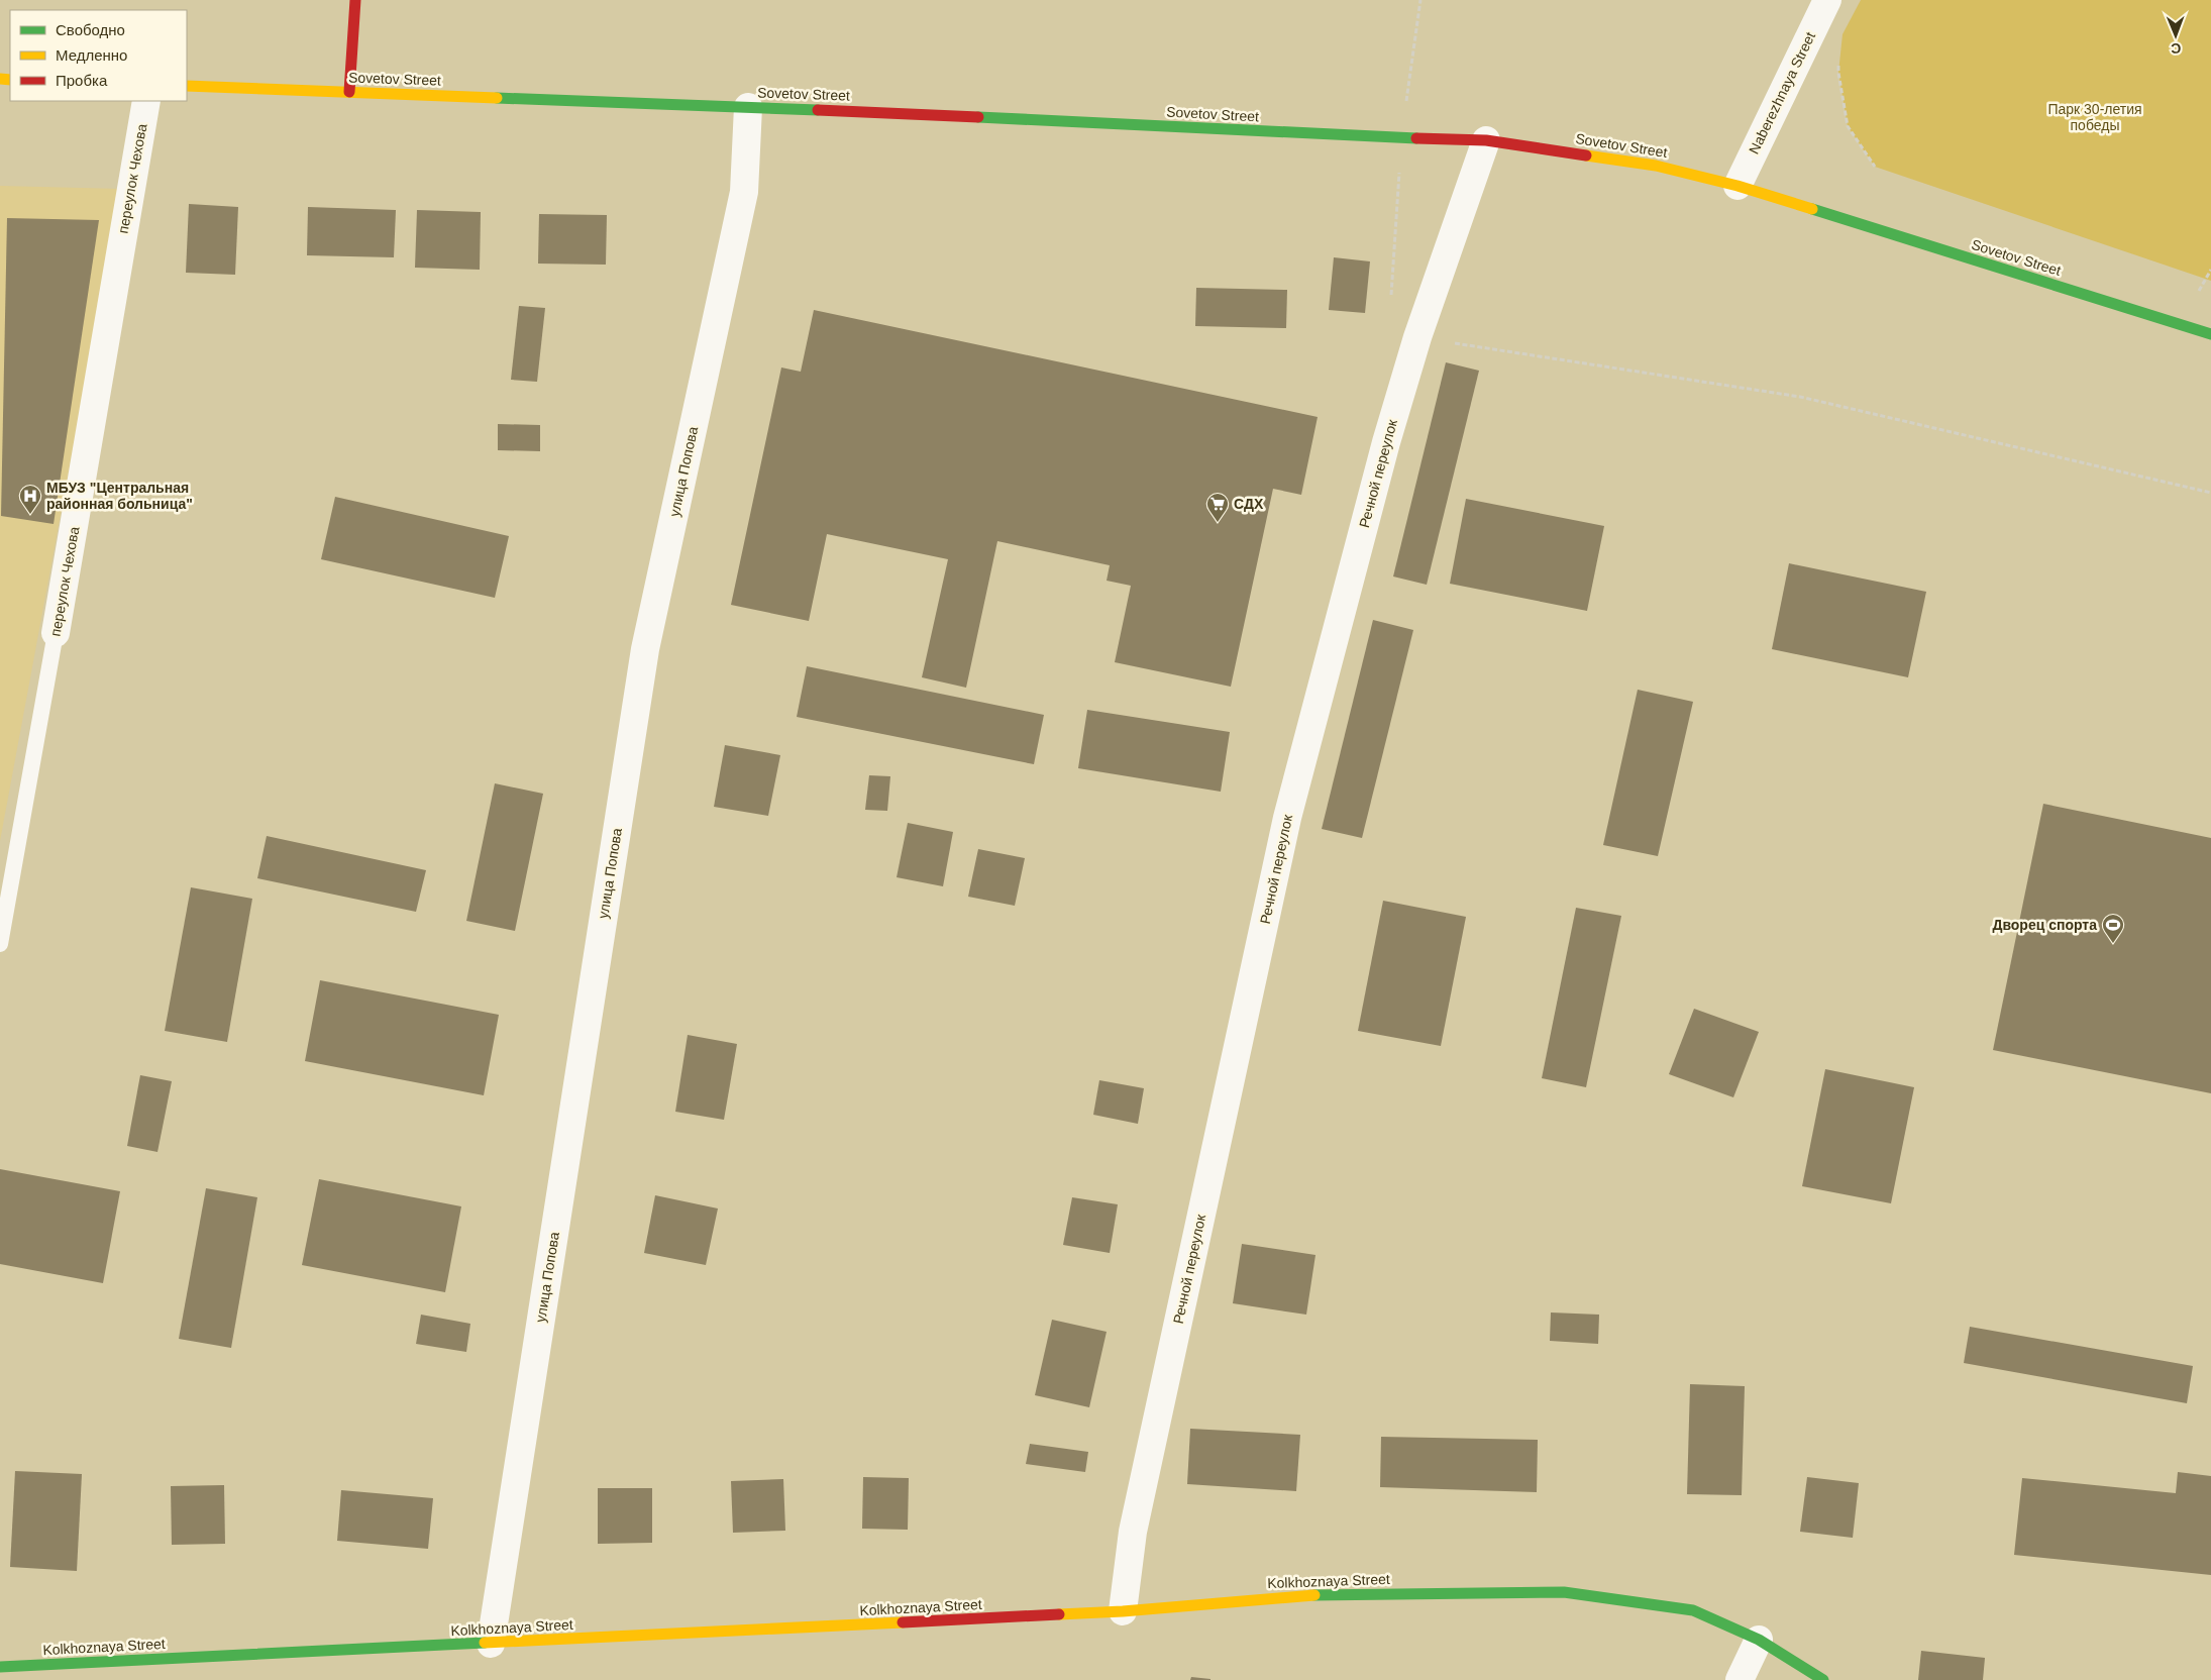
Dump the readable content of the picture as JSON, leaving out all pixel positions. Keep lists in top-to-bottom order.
{
  "streets": {
    "main road": ["Sovetov Street", "Kolkhoznaya Street"],
    "street": [
      "Naberezhnaya Street",
      "переулок Чехова",
      "улица Попова",
      "Речной переулок"
    ]
  },
  "crossings": [
    ["Sovetov Street", "Naberezhnaya Street"],
    ["Sovetov Street", "улица Попова"],
    ["Sovetov Street", "Речной переулок"],
    ["улица Попова", "Kolkhoznaya Street"],
    ["Речной переулок", "Kolkhoznaya Street"]
  ],
  "parks": ["Парк 30-летия победы"],
  "places": {
    "hospital": ["МБУЗ \"Центральная районная больница\""],
    "supermarket": ["СДХ"],
    "sports": ["Дворец спорта"]
  },
  "legend": ["Свободно", "Медленно", "Пробка"],
  "north": "bottom"
}
